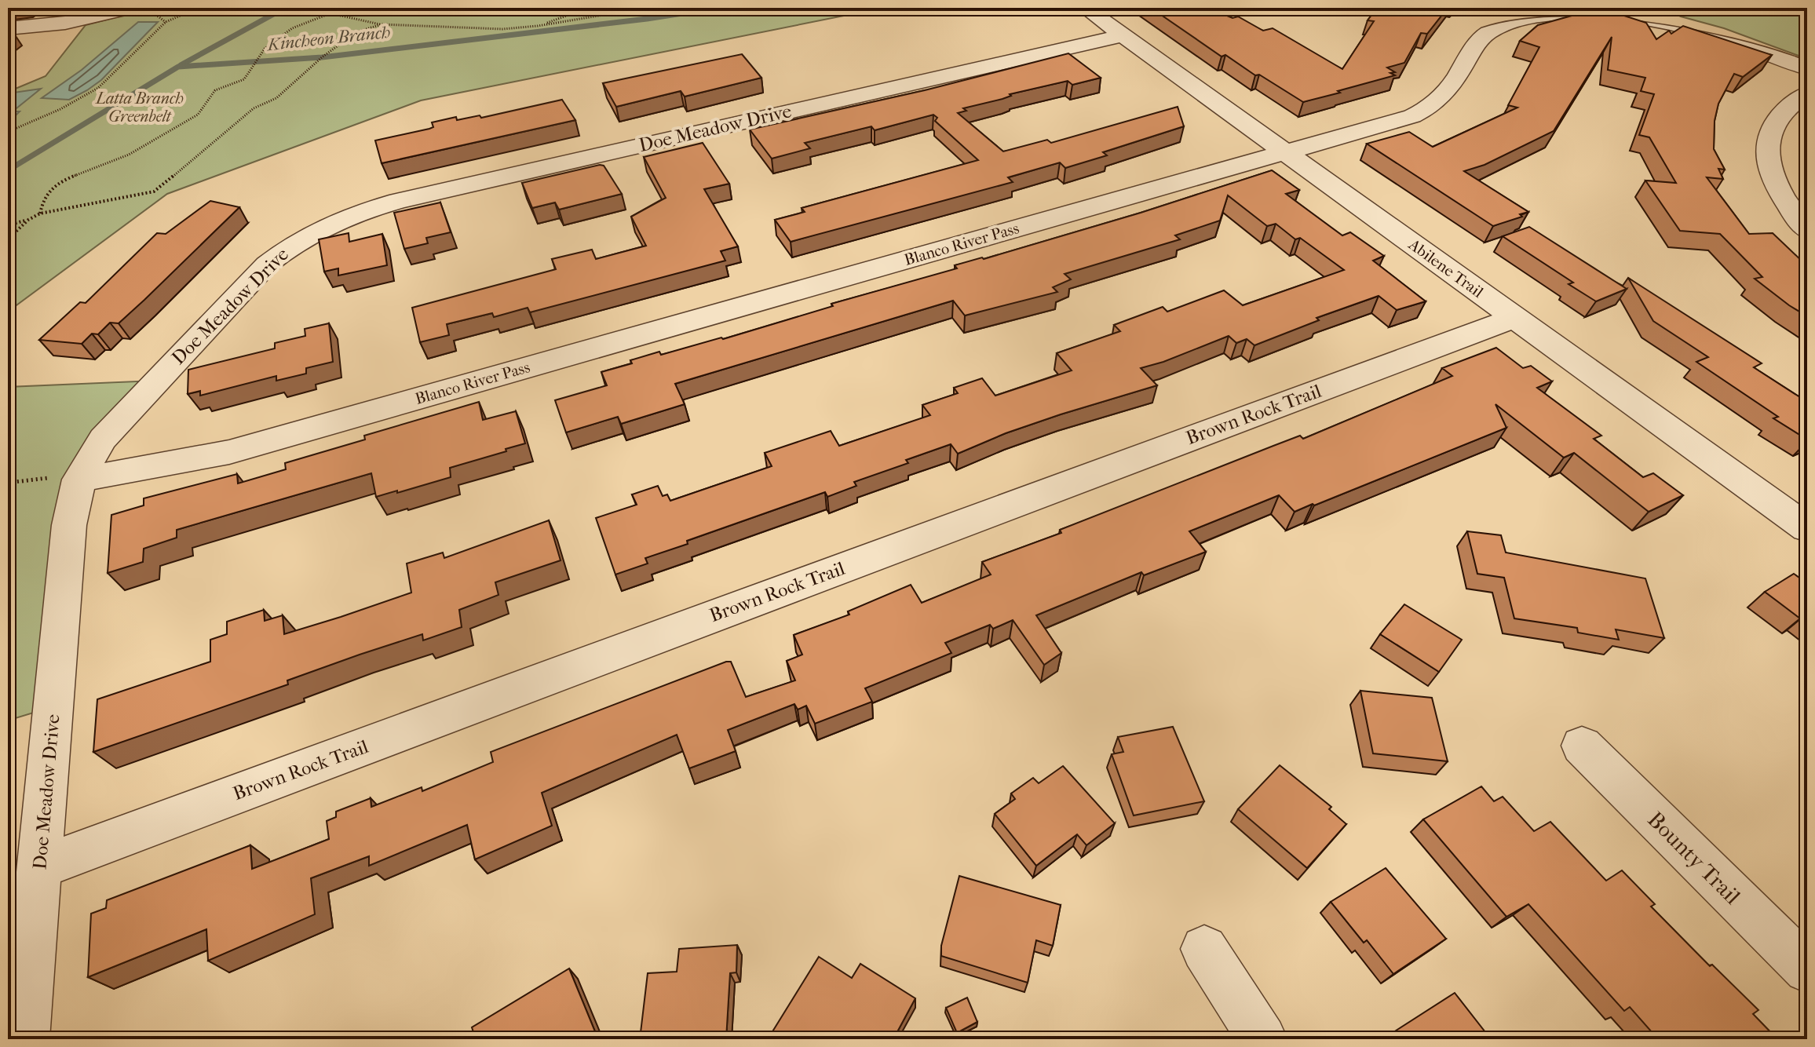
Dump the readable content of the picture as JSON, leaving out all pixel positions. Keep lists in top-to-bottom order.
{
  "streets": {
    "street": [
      "Doe Meadow Drive",
      "Blanco River Pass",
      "Abilene Trail",
      "Brown Rock Trail",
      "Bounty Trail"
    ]
  },
  "crossings": [
    ["Doe Meadow Drive", "Blanco River Pass"],
    ["Doe Meadow Drive", "Abilene Trail"],
    ["Doe Meadow Drive", "Brown Rock Trail"],
    ["Blanco River Pass", "Abilene Trail"],
    ["Abilene Trail", "Brown Rock Trail"]
  ],
  "water": ["Kincheon Branch"],
  "parks": ["Latta Branch Greenbelt"]
}
